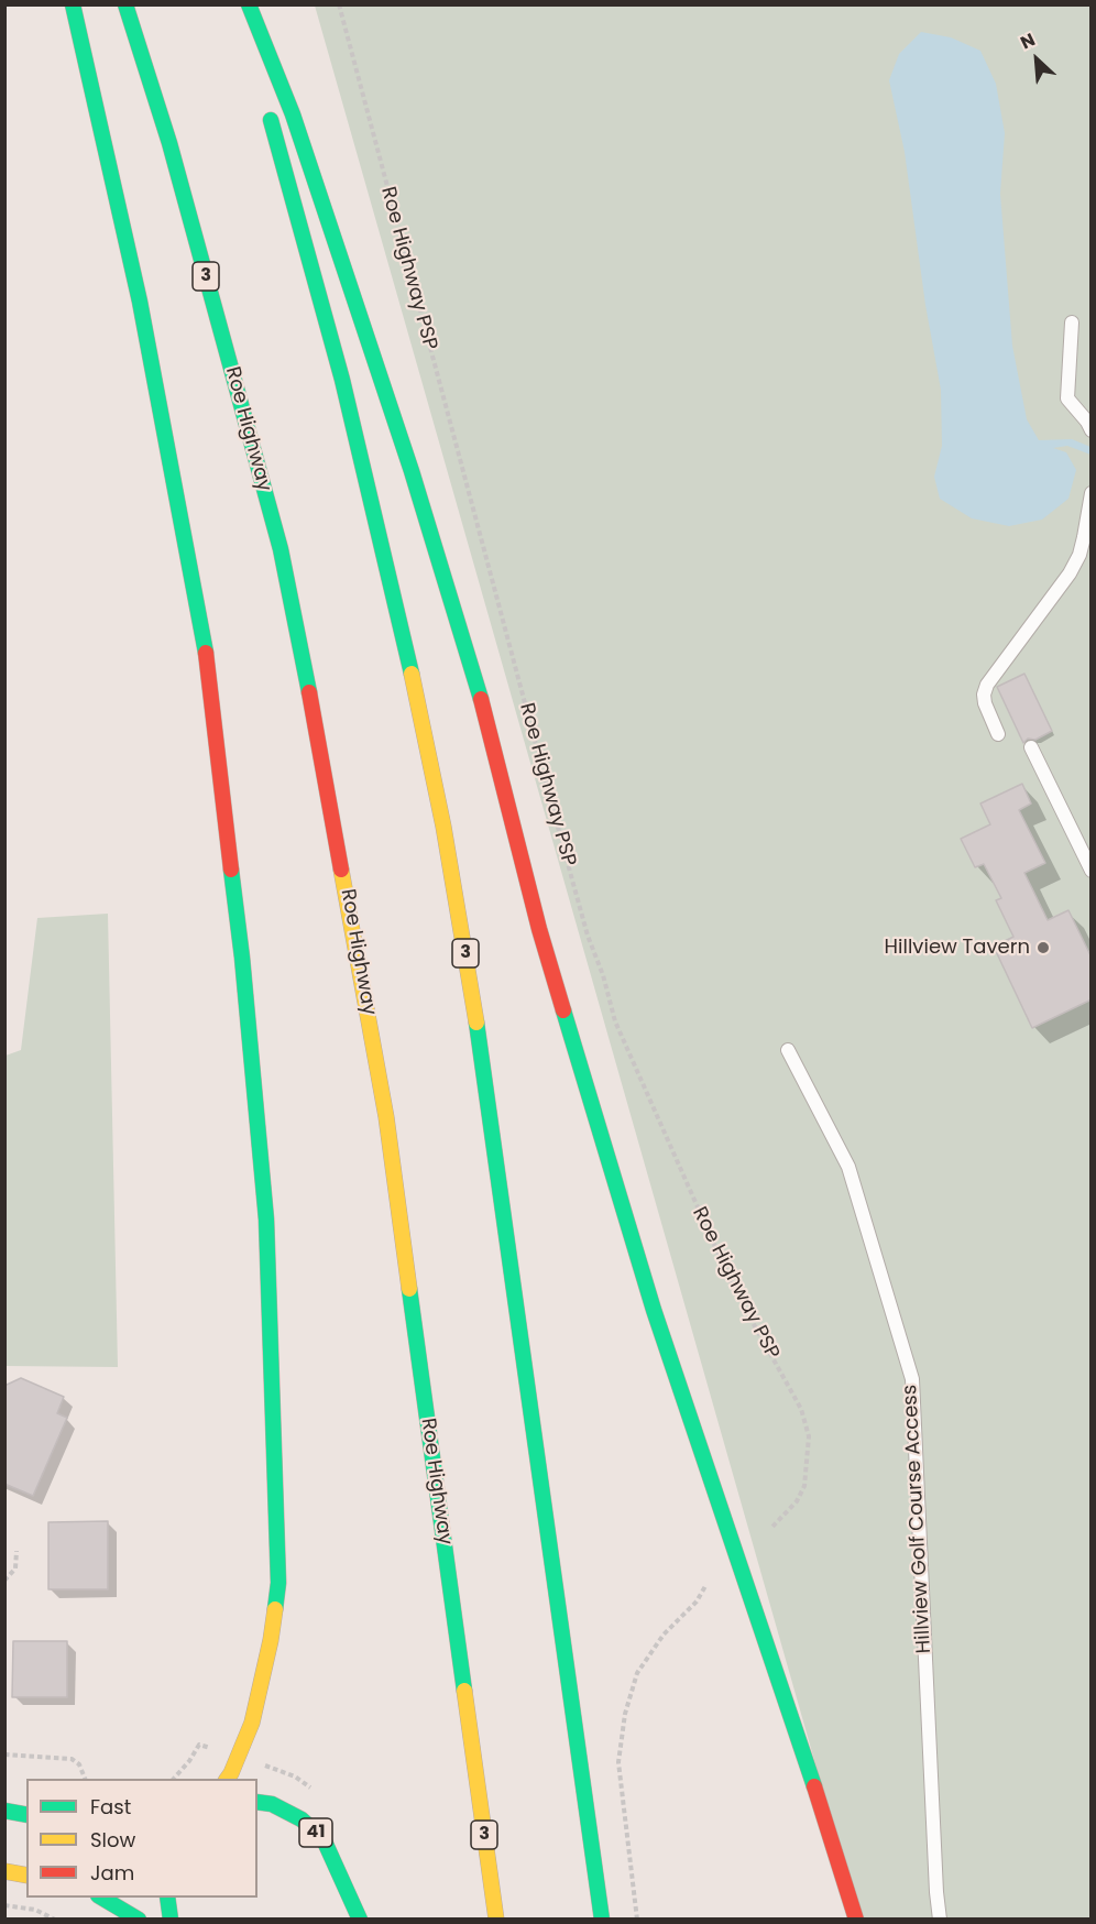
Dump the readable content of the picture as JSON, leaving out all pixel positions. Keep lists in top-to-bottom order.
{
  "streets": {
    "main road": ["3", "Roe Highway", "41"],
    "lane": ["Hillview Golf Course Access"],
    "path": ["Roe Highway PSP"]
  },
  "places": ["Hillview Tavern"],
  "legend": ["Fast", "Slow", "Jam"],
  "north": "top left"
}
